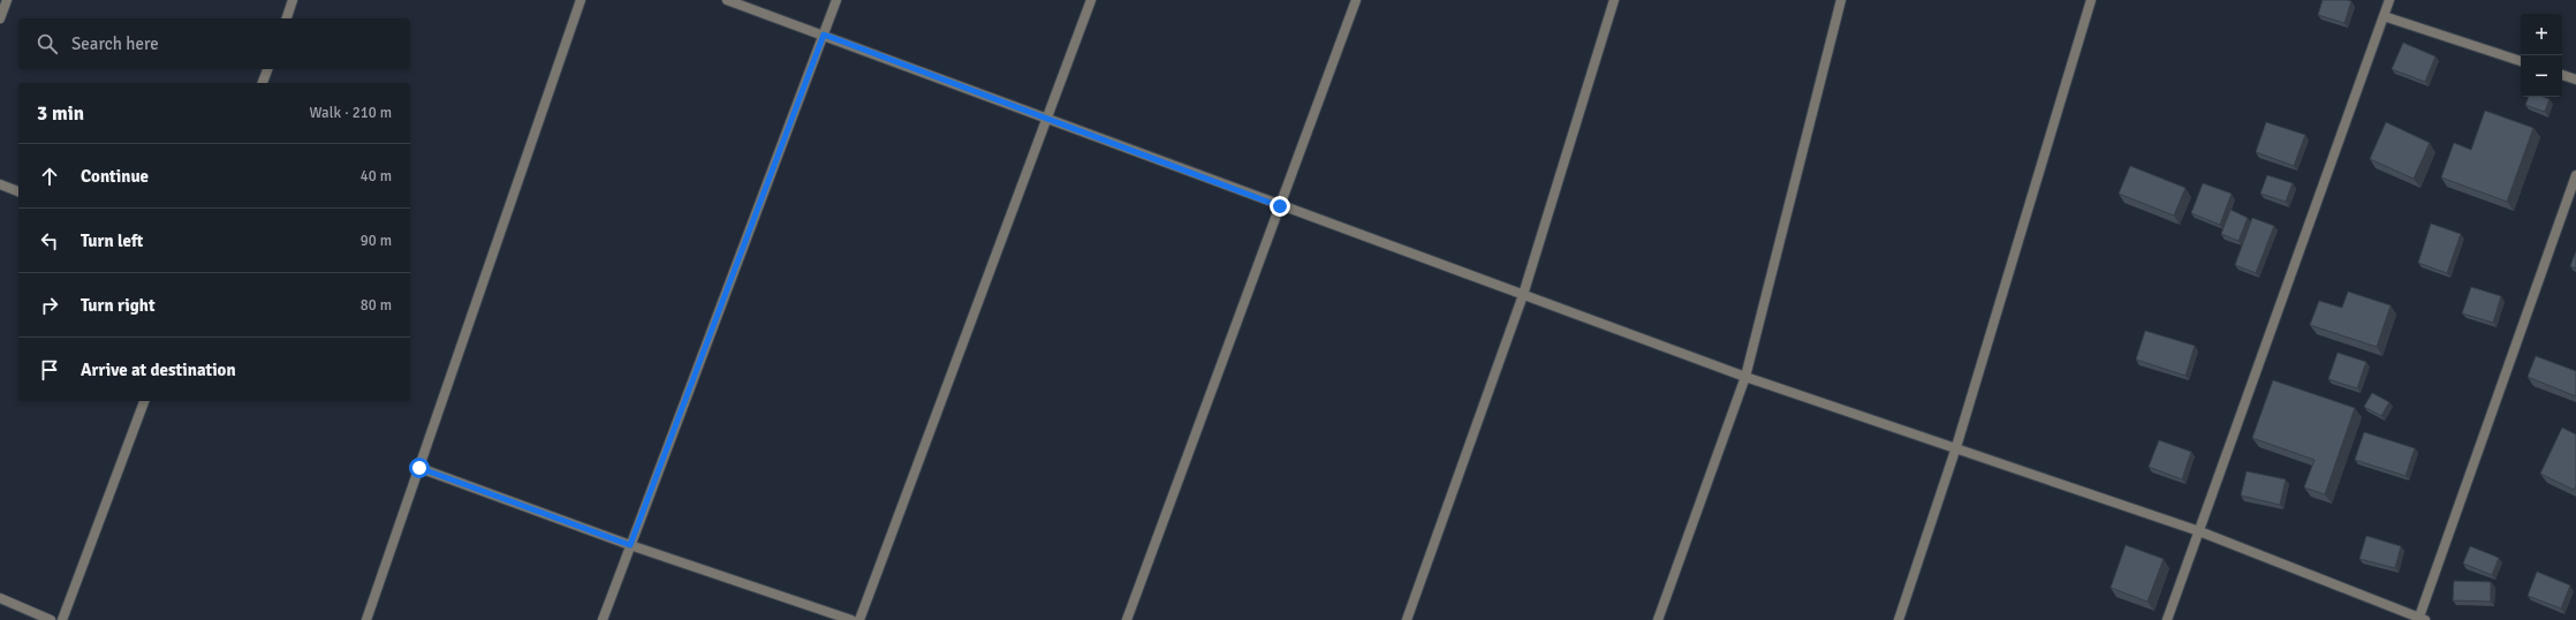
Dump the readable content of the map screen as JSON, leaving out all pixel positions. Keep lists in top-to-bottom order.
{
  "page": {
    "map_buttons": ["+", "−"],
    "search": "Search here",
    "heading": ["3 min", "Walk · 210 m"],
    "list": [
      ["Continue", "40 m"],
      ["Turn left", "90 m"],
      ["Turn right", "80 m"],
      "Arrive at destination"
    ]
  }
}
